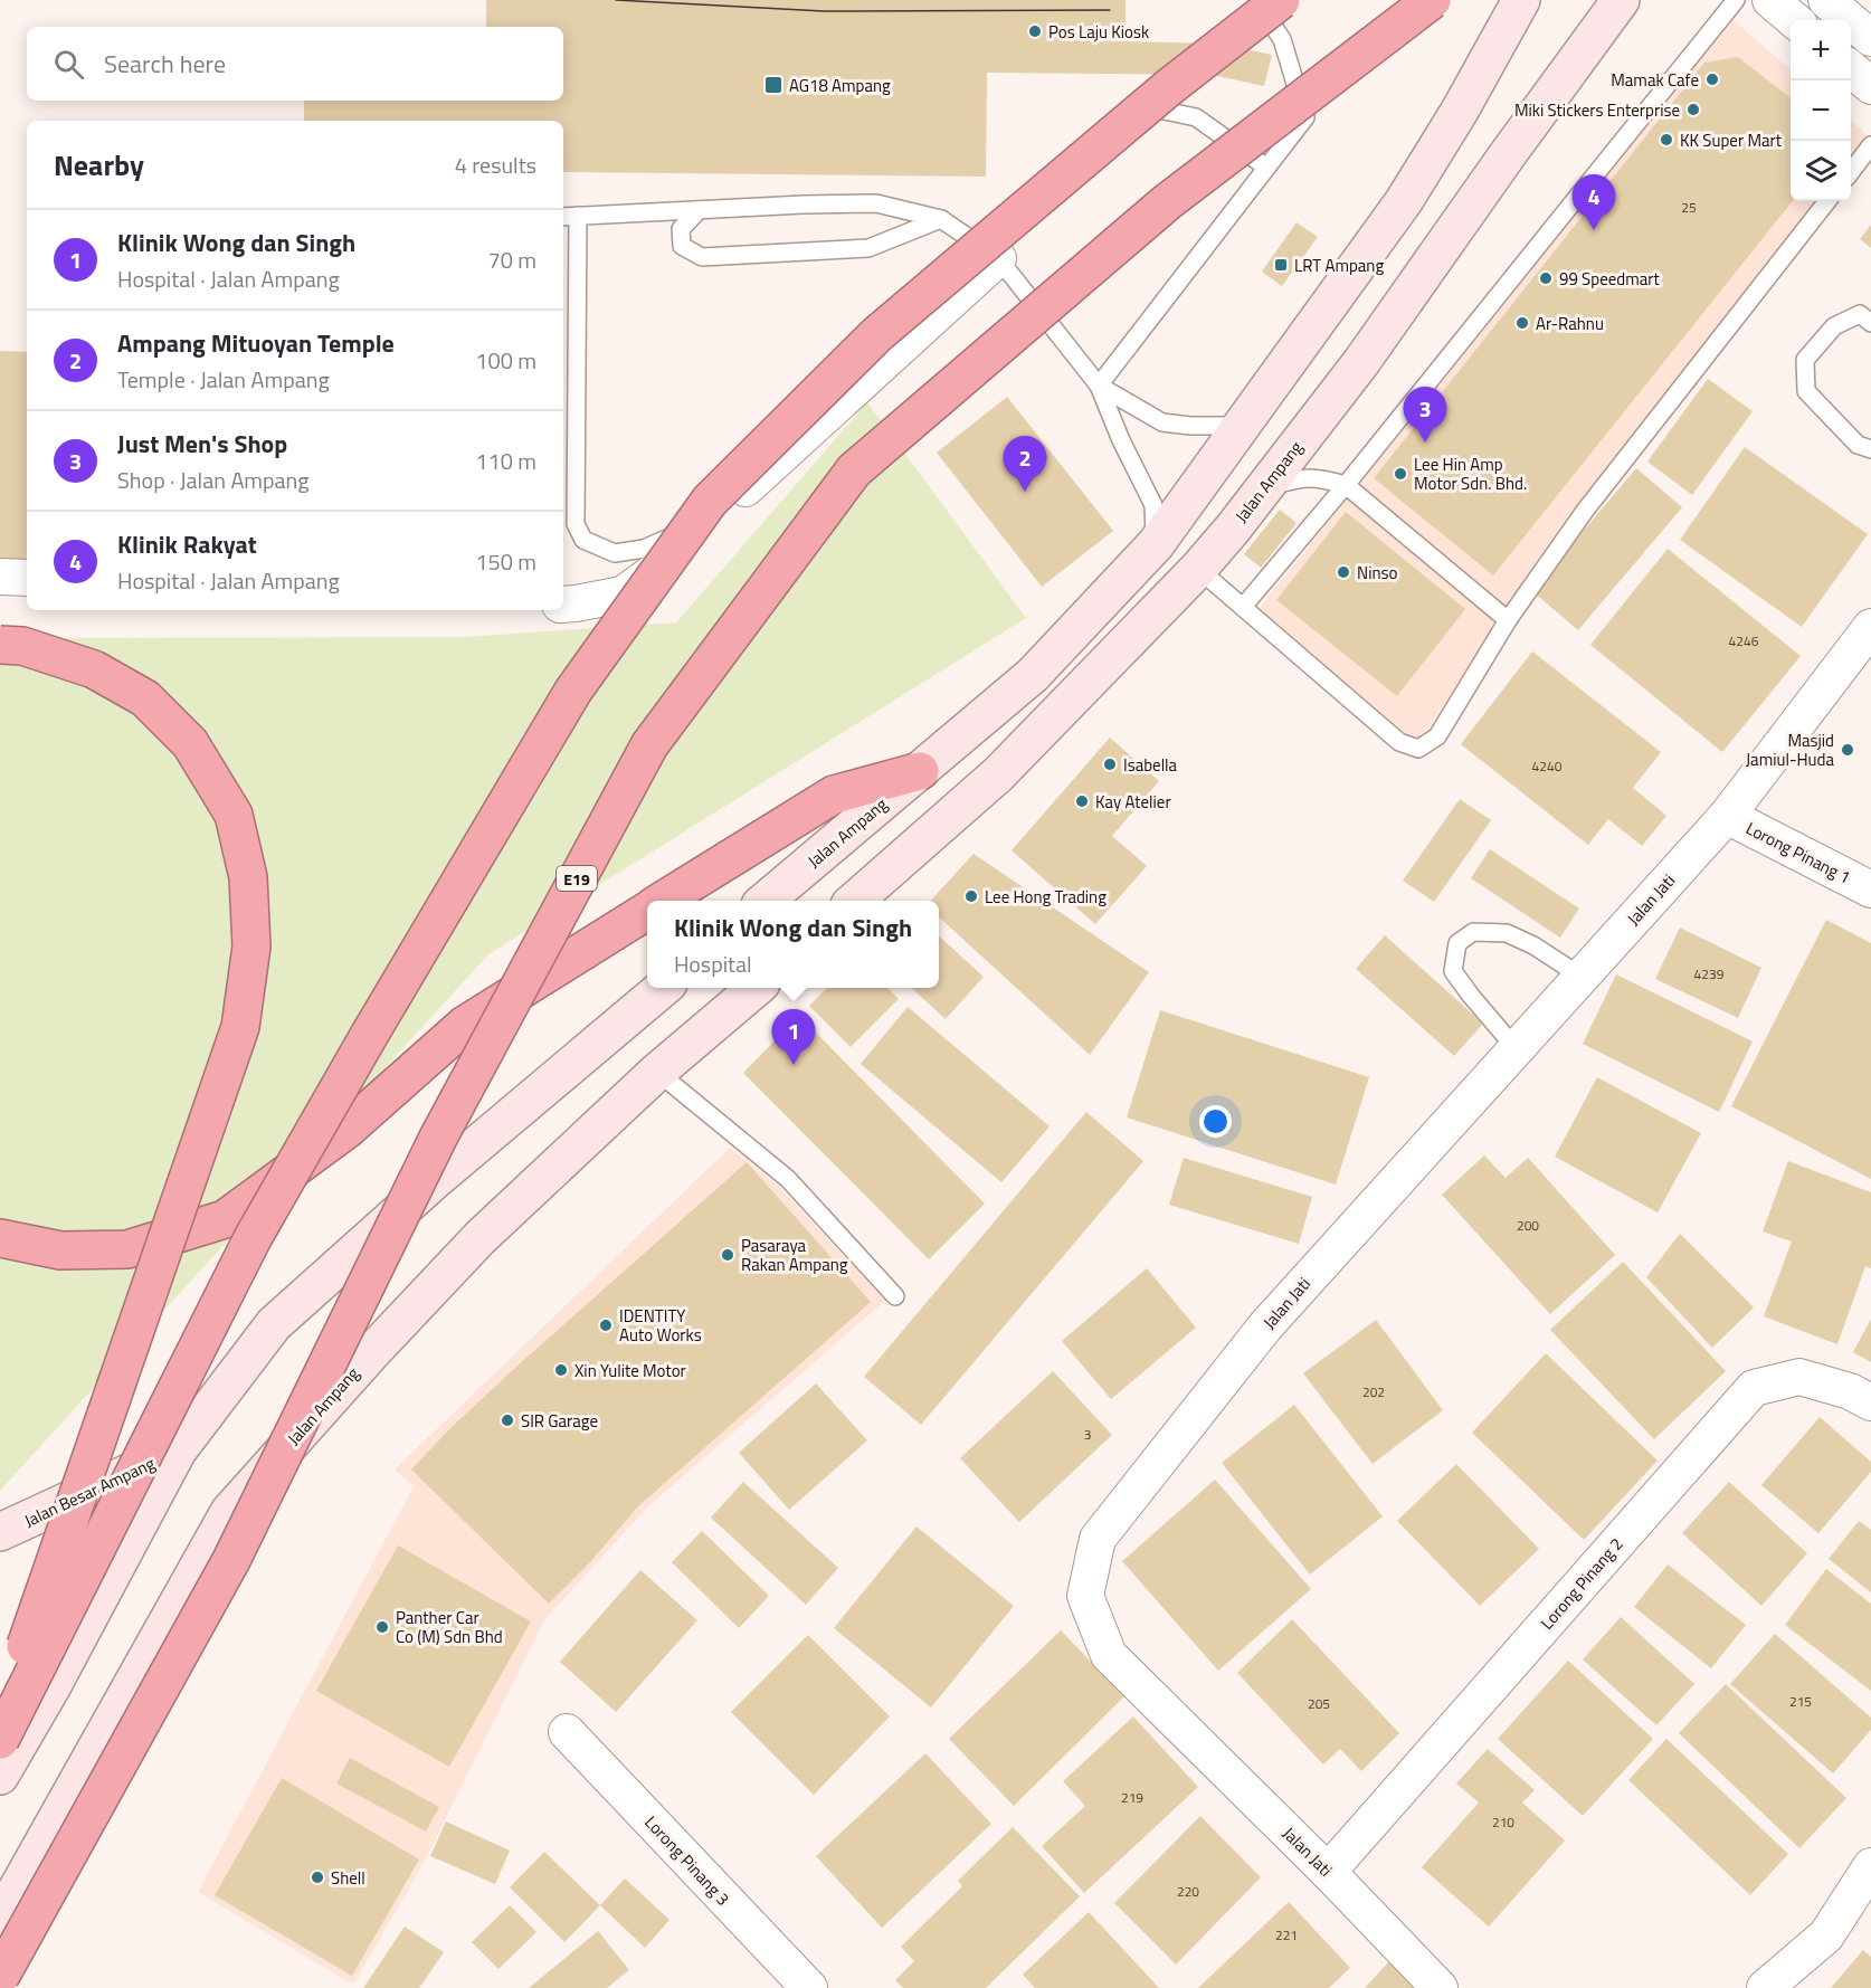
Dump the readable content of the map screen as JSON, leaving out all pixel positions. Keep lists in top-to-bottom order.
{
  "streets": {
    "highway": ["E19"],
    "main road": ["Jalan Ampang", "Jalan Besar Ampang"],
    "street": [
      "Lorong Pinang 1",
      "Jalan Jati",
      "Lorong Pinang 2",
      "Lorong Pinang 3"
    ]
  },
  "crossings": [
    ["Lorong Pinang 1", "Jalan Jati"],
    ["Jalan Jati", "Lorong Pinang 2"]
  ],
  "places": {
    "other": [
      "Pos Laju Kiosk",
      "Mamak Cafe",
      "Miki Stickers Enterprise",
      "KK Super Mart",
      "99 Speedmart",
      "Ar-Rahnu",
      "Lee Hin Amp Motor Sdn. Bhd.",
      "Ninso",
      "Masjid Jamiul-Huda",
      "Isabella",
      "Kay Atelier",
      "Lee Hong Trading",
      "Pasaraya Rakan Ampang",
      "IDENTITY Auto Works",
      "Xin Yulite Motor",
      "SIR Garage",
      "Panther Car Co (M) Sdn Bhd",
      "Shell"
    ],
    "transit": ["AG18 Ampang", "LRT Ampang"]
  },
  "house_numbers": [
    "25",
    "4246",
    "4240",
    "4239",
    "200",
    "202",
    "3",
    "215",
    "205",
    "219",
    "210",
    "220",
    "221"
  ],
  "page": {
    "map_buttons": ["+", "−"],
    "search": "Search here",
    "heading": ["Nearby", "4 results"],
    "pins": [
      "4",
      "3",
      "2",
      "1"
    ],
    "list": [
      {
        "mark": "1",
        "name": "Klinik Wong dan Singh",
        "note": "Hospital · Jalan Ampang",
        "value": "70 m"
      },
      {
        "mark": "2",
        "name": "Ampang Mituoyan Temple",
        "note": "Temple · Jalan Ampang",
        "value": "100 m"
      },
      {
        "mark": "3",
        "name": "Just Men's Shop",
        "note": "Shop · Jalan Ampang",
        "value": "110 m"
      },
      {
        "mark": "4",
        "name": "Klinik Rakyat",
        "note": "Hospital · Jalan Ampang",
        "value": "150 m"
      }
    ],
    "popup": ["Klinik Wong dan Singh", "Hospital"]
  }
}
